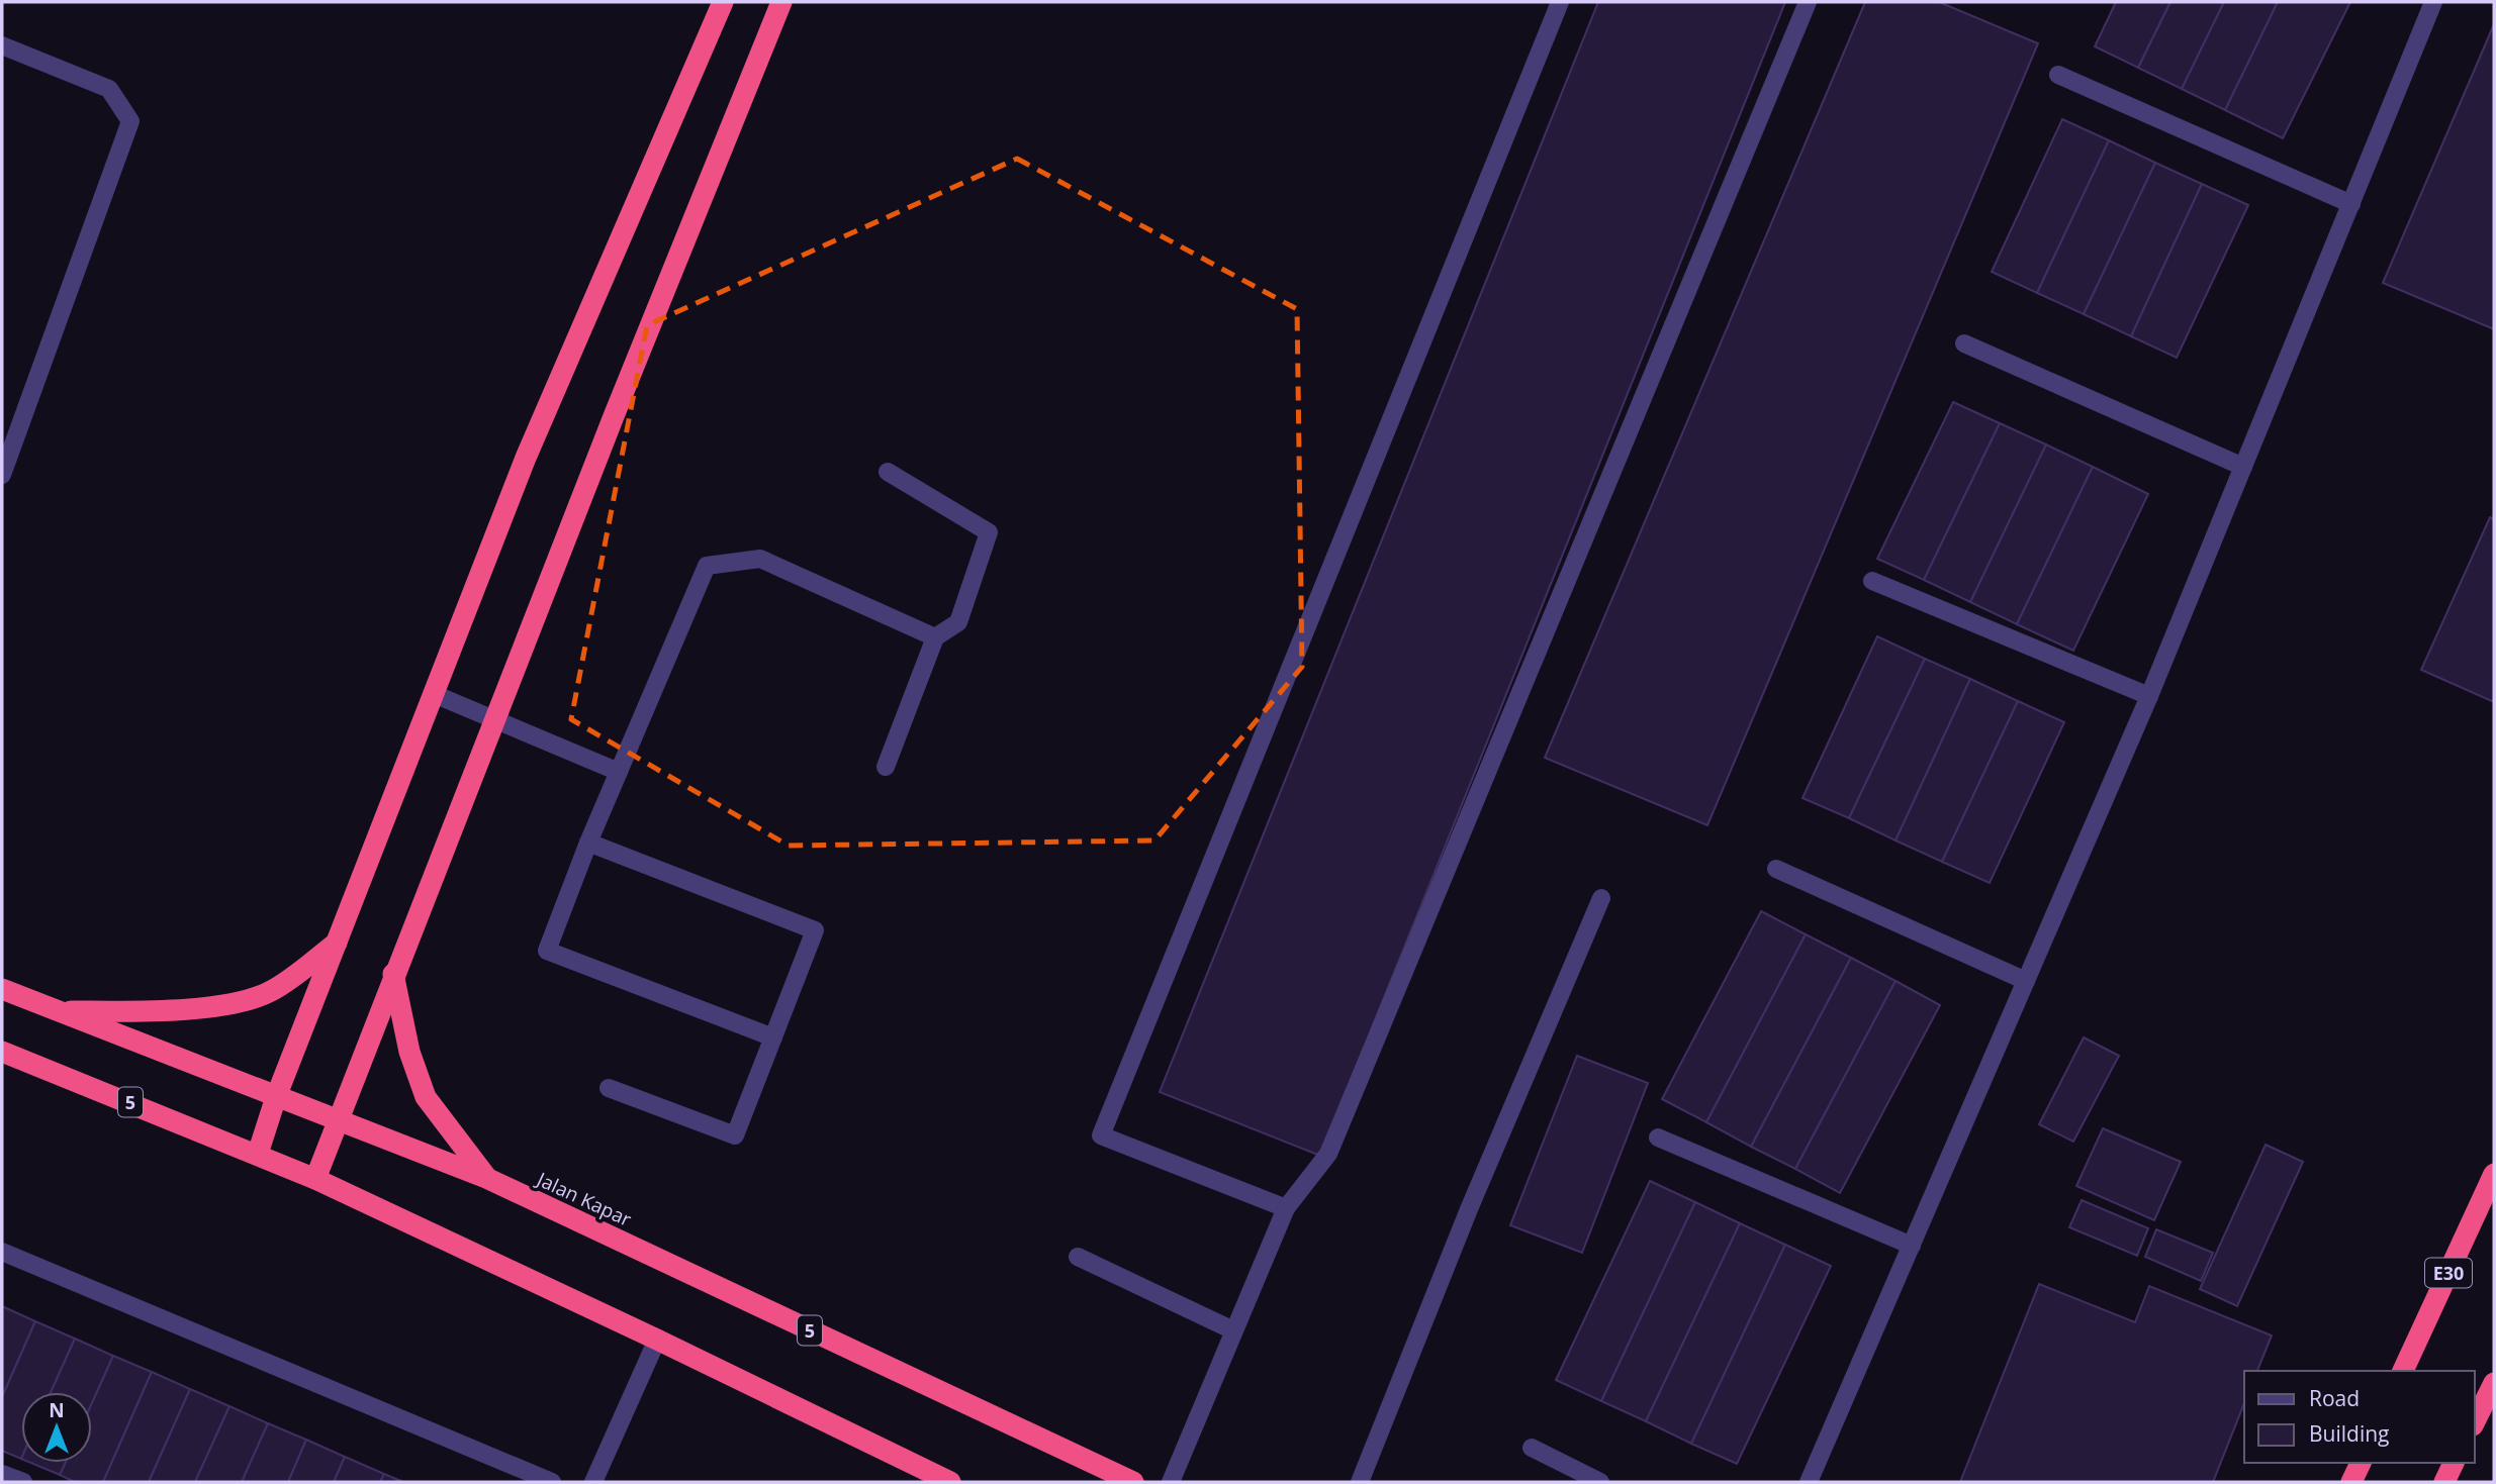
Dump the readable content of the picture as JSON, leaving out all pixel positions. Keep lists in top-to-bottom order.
{
  "streets": {
    "highway": ["5", "Jalan Kapar", "E30"]
  },
  "legend": ["Road", "Building"],
  "north": "top"
}
